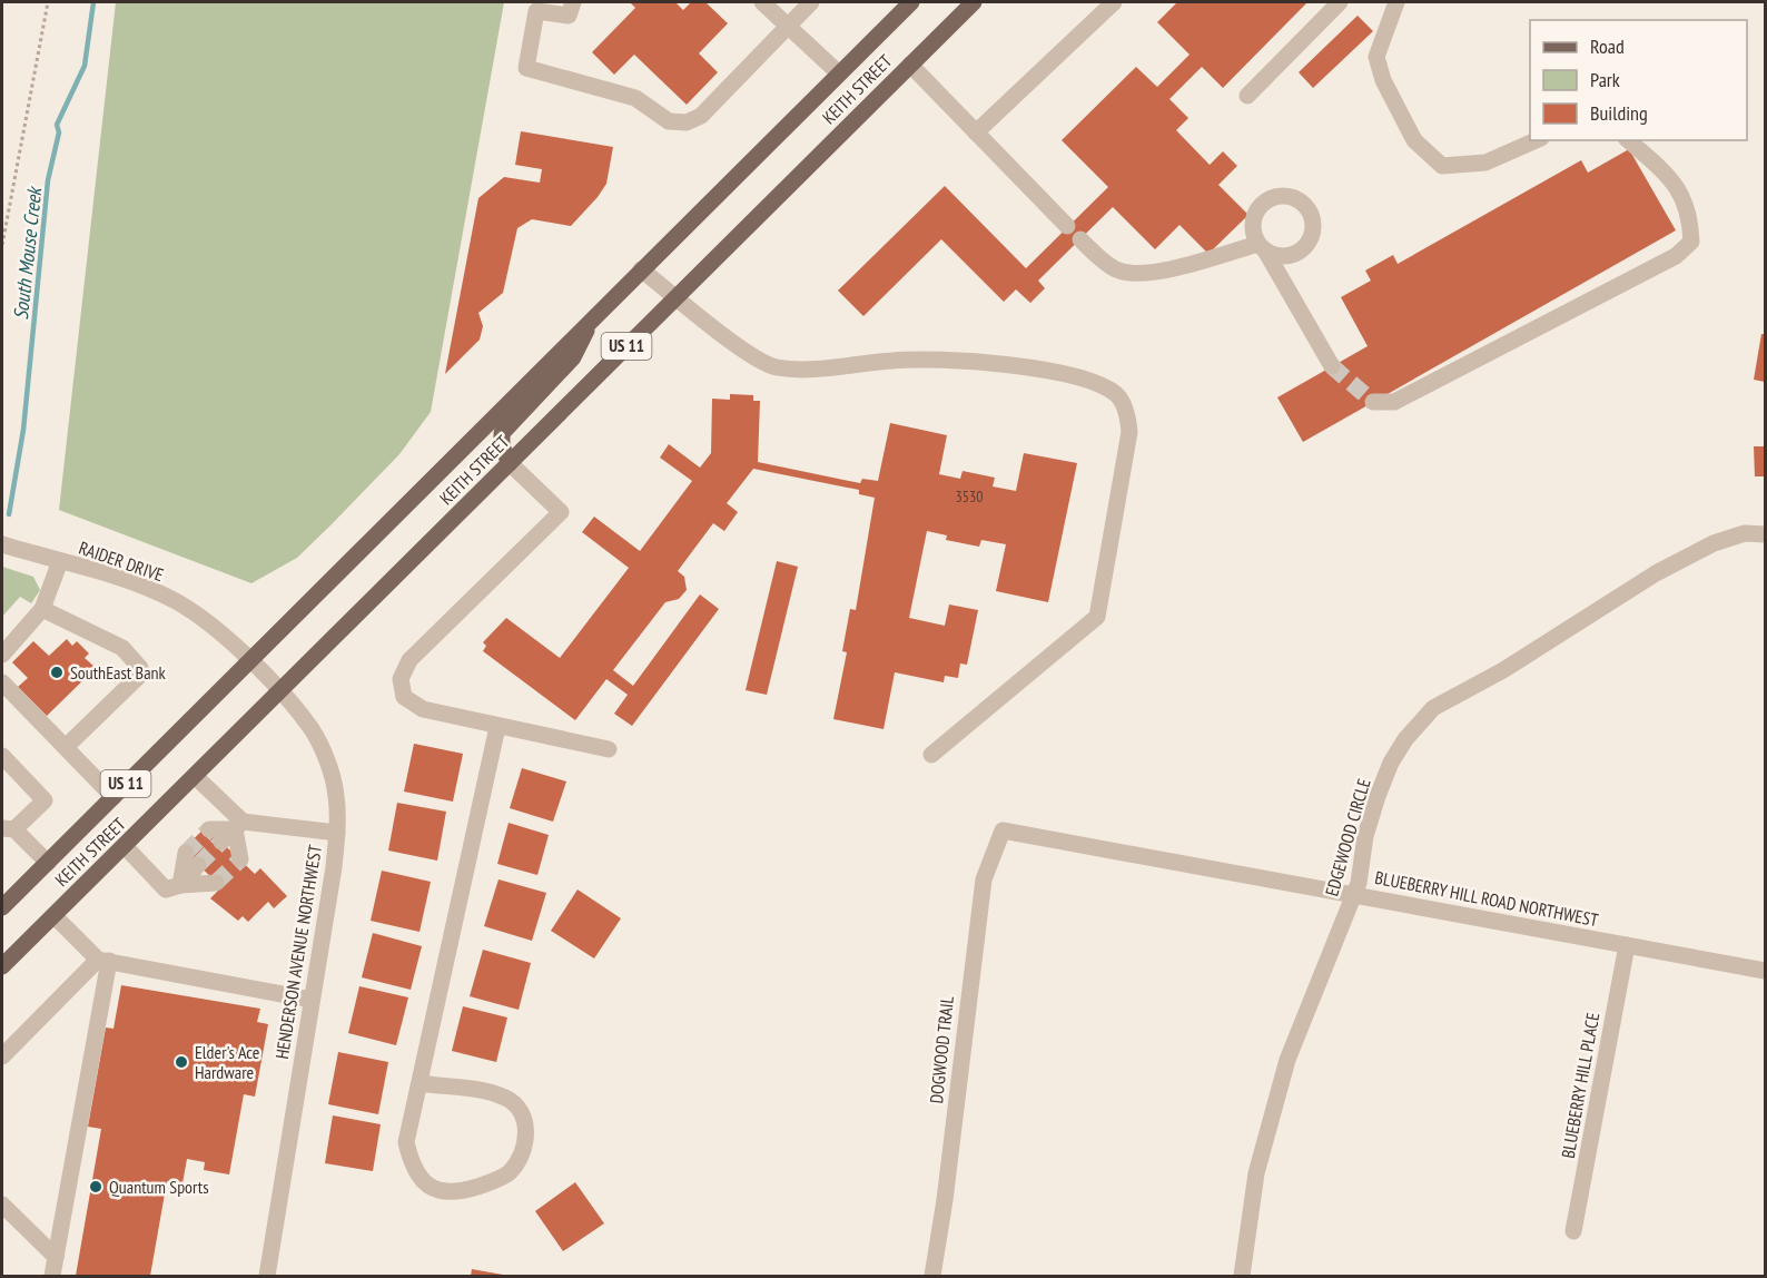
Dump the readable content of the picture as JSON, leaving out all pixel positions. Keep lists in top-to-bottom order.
{
  "streets": {
    "main road": ["KEITH STREET", "US 11"],
    "street": [
      "RAIDER DRIVE",
      "EDGEWOOD CIRCLE",
      "BLUEBERRY HILL ROAD NORTHWEST",
      "HENDERSON AVENUE NORTHWEST",
      "DOGWOOD TRAIL",
      "BLUEBERRY HILL PLACE"
    ]
  },
  "crossings": [
    ["KEITH STREET", "RAIDER DRIVE"],
    ["KEITH STREET", "HENDERSON AVENUE NORTHWEST"],
    ["RAIDER DRIVE", "HENDERSON AVENUE NORTHWEST"],
    ["EDGEWOOD CIRCLE", "BLUEBERRY HILL ROAD NORTHWEST"],
    ["BLUEBERRY HILL ROAD NORTHWEST", "DOGWOOD TRAIL"],
    ["BLUEBERRY HILL ROAD NORTHWEST", "BLUEBERRY HILL PLACE"]
  ],
  "water": ["South Mouse Creek"],
  "places": ["SouthEast Bank", "Elder's Ace Hardware", "Quantum Sports"],
  "house_numbers": ["3530"],
  "legend": ["Road", "Park", "Building"]
}
